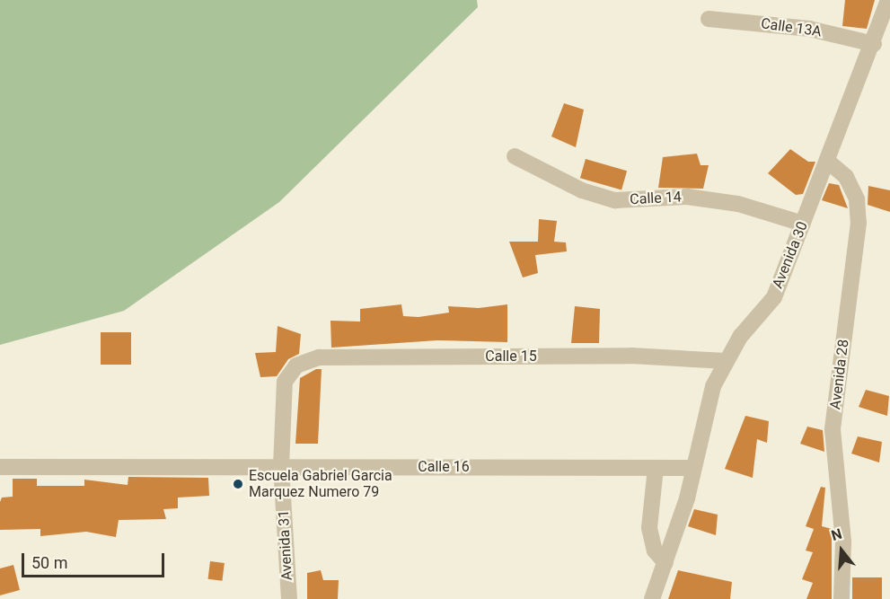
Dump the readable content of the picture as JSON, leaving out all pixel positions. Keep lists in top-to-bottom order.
{
  "streets": {
    "street": [
      "Calle 13A",
      "Calle 14",
      "Avenida 30",
      "Calle 15",
      "Avenida 28",
      "Calle 16",
      "Avenida 31"
    ]
  },
  "crossings": [
    ["Calle 13A", "Avenida 30"],
    ["Calle 14", "Avenida 30"],
    ["Avenida 30", "Calle 15"],
    ["Avenida 30", "Avenida 28"],
    ["Avenida 30", "Calle 16"],
    ["Calle 15", "Avenida 31"],
    ["Calle 16", "Avenida 31"]
  ],
  "places": ["Escuela Gabriel Garcia Marquez Numero 79"],
  "scale_bar": "50 m",
  "north": "top"
}
